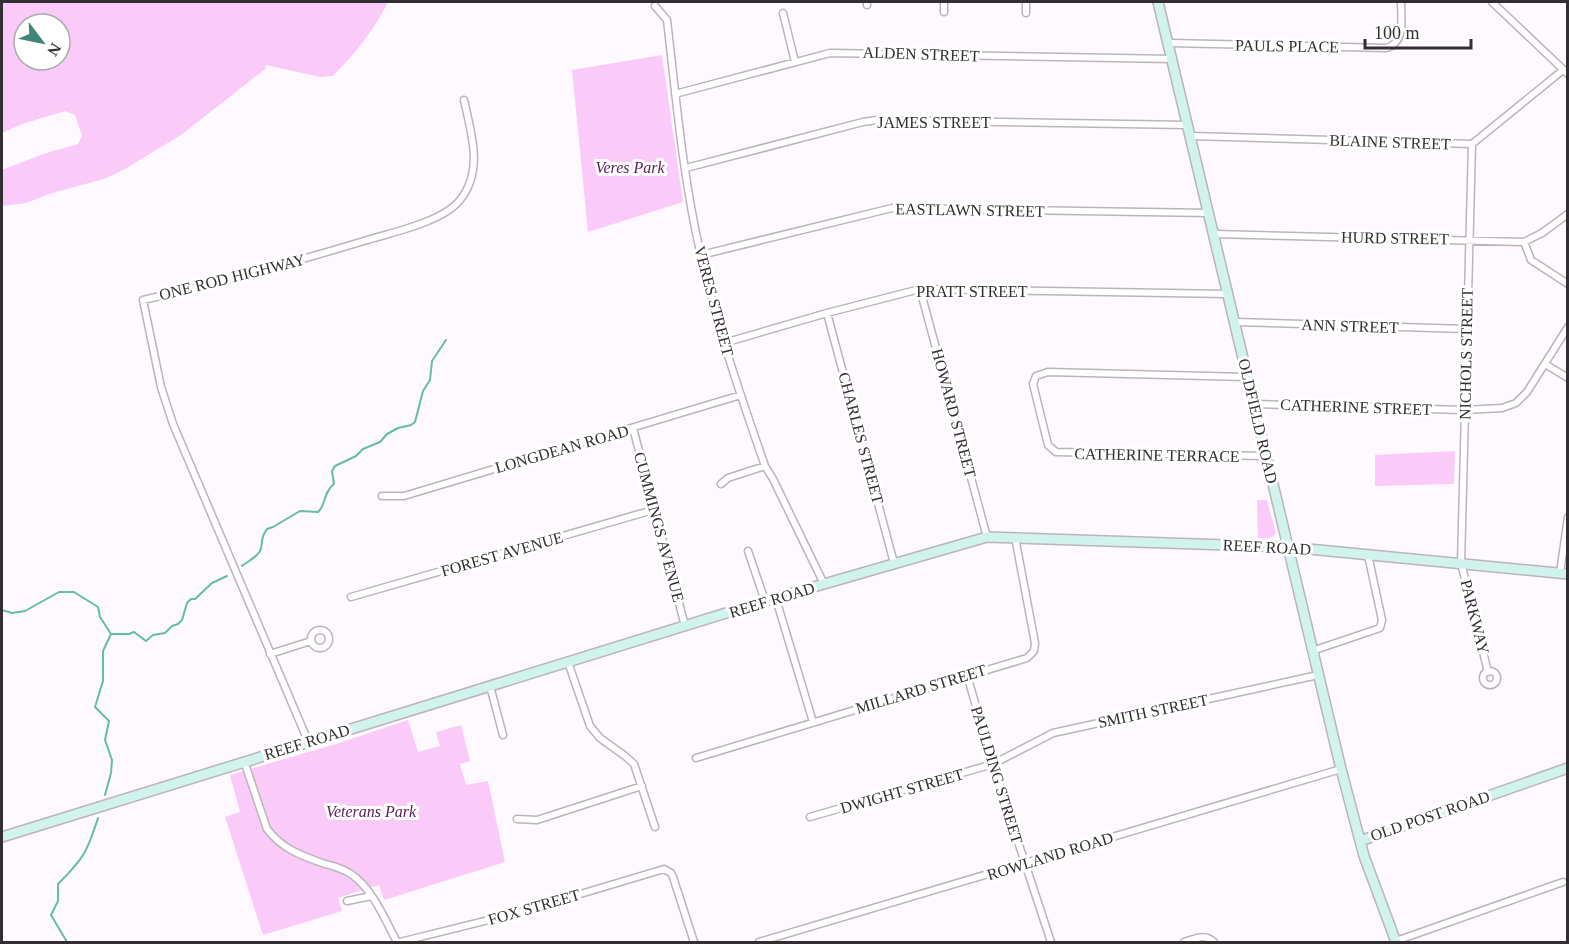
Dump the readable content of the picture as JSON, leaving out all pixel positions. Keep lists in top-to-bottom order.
{
  "streets": {
    "street": [
      "PAULS PLACE",
      "ALDEN STREET",
      "JAMES STREET",
      "BLAINE STREET",
      "EASTLAWN STREET",
      "HURD STREET",
      "ONE ROD HIGHWAY",
      "PRATT STREET",
      "VERES STREET",
      "ANN STREET",
      "NICHOLS STREET",
      "CATHERINE STREET",
      "HOWARD STREET",
      "OLDFIELD ROAD",
      "CHARLES STREET",
      "LONGDEAN ROAD",
      "CATHERINE TERRACE",
      "CUMMINGS AVENUE",
      "REEF ROAD",
      "FOREST AVENUE",
      "PARKWAY",
      "MILLARD STREET",
      "SMITH STREET",
      "PAULDING STREET",
      "DWIGHT STREET",
      "OLD POST ROAD",
      "ROWLAND ROAD",
      "FOX STREET"
    ]
  },
  "crossings": [
    ["PAULS PLACE", "OLDFIELD ROAD"],
    ["ALDEN STREET", "VERES STREET"],
    ["ALDEN STREET", "OLDFIELD ROAD"],
    ["JAMES STREET", "VERES STREET"],
    ["JAMES STREET", "OLDFIELD ROAD"],
    ["BLAINE STREET", "NICHOLS STREET"],
    ["BLAINE STREET", "OLDFIELD ROAD"],
    ["EASTLAWN STREET", "VERES STREET"],
    ["EASTLAWN STREET", "OLDFIELD ROAD"],
    ["HURD STREET", "NICHOLS STREET"],
    ["HURD STREET", "OLDFIELD ROAD"],
    ["ONE ROD HIGHWAY", "REEF ROAD"],
    ["PRATT STREET", "VERES STREET"],
    ["PRATT STREET", "HOWARD STREET"],
    ["PRATT STREET", "OLDFIELD ROAD"],
    ["PRATT STREET", "CHARLES STREET"],
    ["VERES STREET", "LONGDEAN ROAD"],
    ["VERES STREET", "REEF ROAD"],
    ["ANN STREET", "NICHOLS STREET"],
    ["ANN STREET", "OLDFIELD ROAD"],
    ["NICHOLS STREET", "CATHERINE STREET"],
    ["NICHOLS STREET", "REEF ROAD"],
    ["NICHOLS STREET", "PARKWAY"],
    ["CATHERINE STREET", "OLDFIELD ROAD"],
    ["HOWARD STREET", "REEF ROAD"],
    ["OLDFIELD ROAD", "CATHERINE TERRACE"],
    ["OLDFIELD ROAD", "REEF ROAD"],
    ["OLDFIELD ROAD", "SMITH STREET"],
    ["OLDFIELD ROAD", "OLD POST ROAD"],
    ["OLDFIELD ROAD", "ROWLAND ROAD"],
    ["CHARLES STREET", "REEF ROAD"],
    ["LONGDEAN ROAD", "CUMMINGS AVENUE"],
    ["CUMMINGS AVENUE", "REEF ROAD"],
    ["CUMMINGS AVENUE", "FOREST AVENUE"],
    ["REEF ROAD", "PARKWAY"],
    ["REEF ROAD", "MILLARD STREET"],
    ["MILLARD STREET", "PAULDING STREET"],
    ["SMITH STREET", "PAULDING STREET"],
    ["SMITH STREET", "DWIGHT STREET"],
    ["PAULDING STREET", "DWIGHT STREET"],
    ["PAULDING STREET", "ROWLAND ROAD"]
  ],
  "parks": ["Veres Park", "Veterans Park"],
  "scale_bar": "100 m",
  "north": "bottom right"
}
